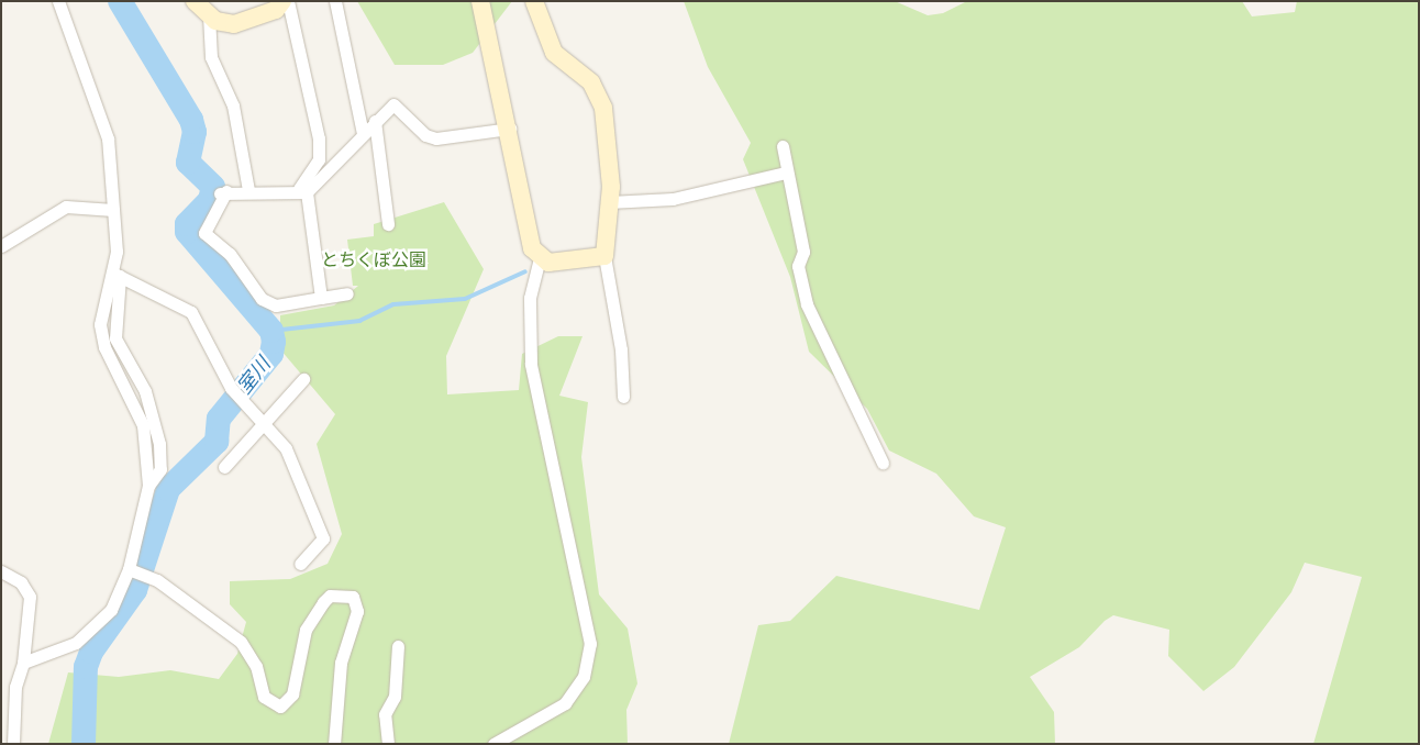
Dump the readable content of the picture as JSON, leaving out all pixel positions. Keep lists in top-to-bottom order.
{
  "water": ["室川"],
  "parks": ["とちくぼ公園"]
}
